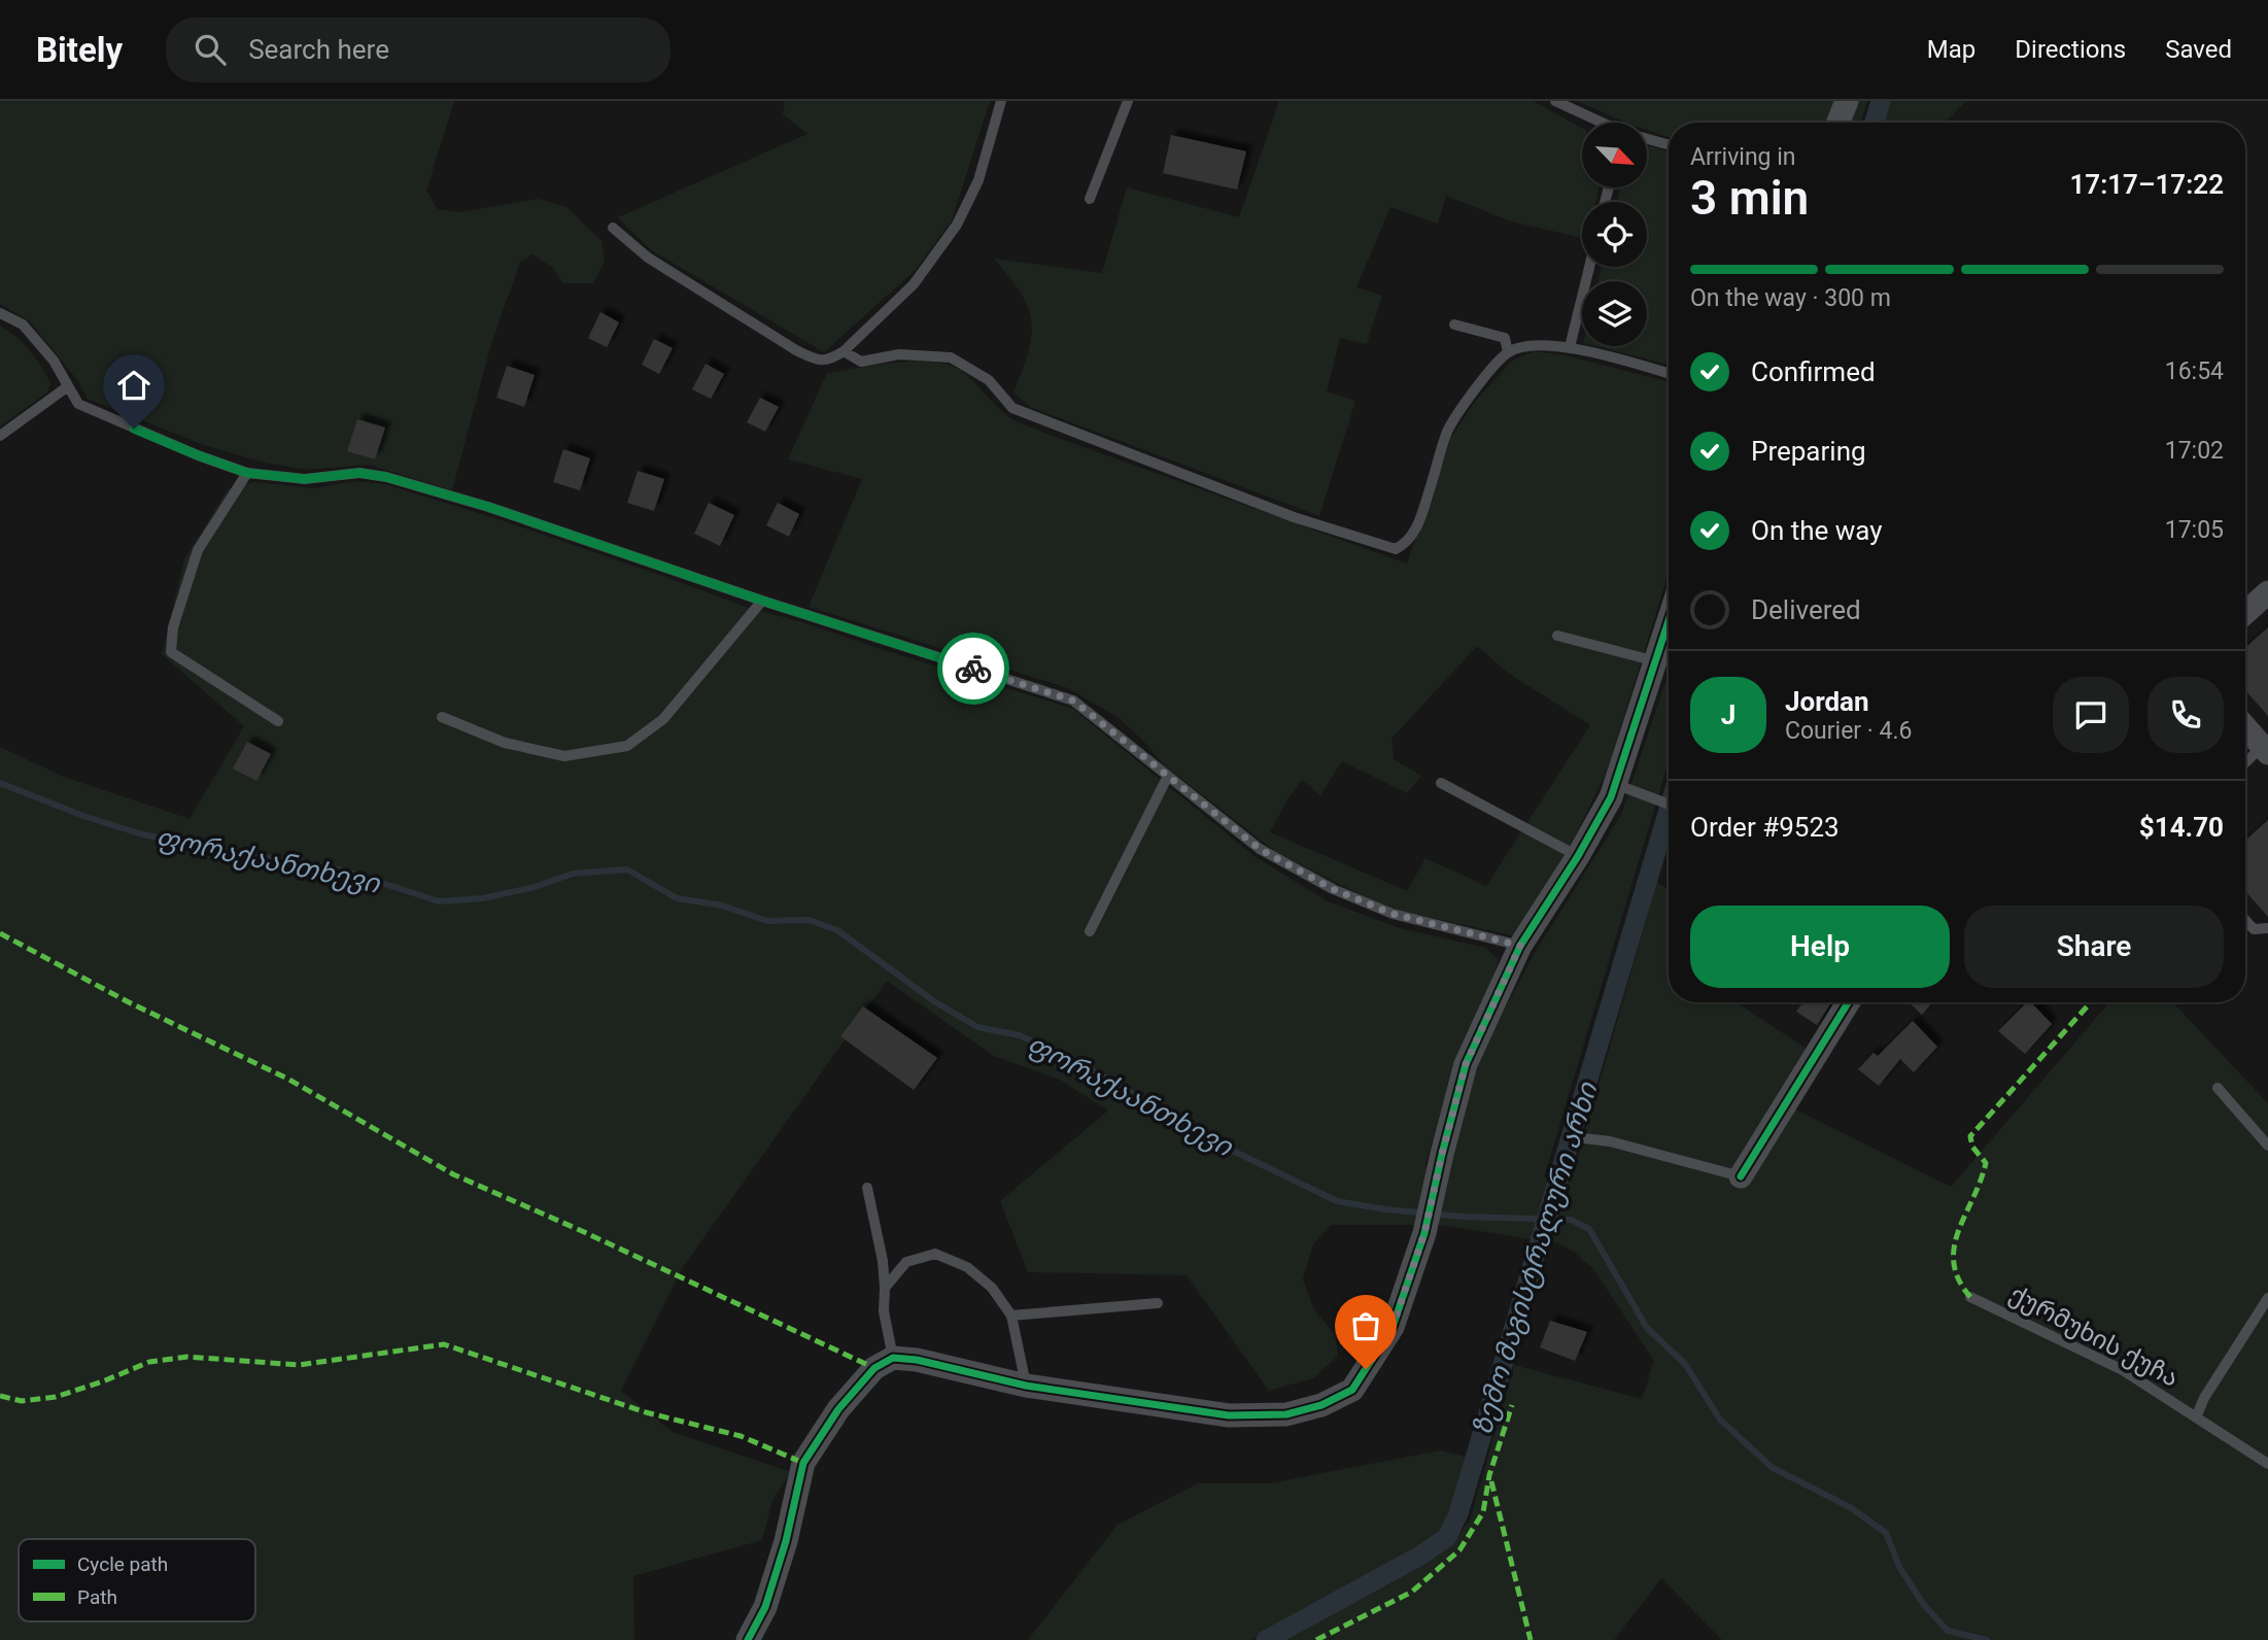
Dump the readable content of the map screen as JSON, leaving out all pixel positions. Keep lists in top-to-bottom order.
{
  "streets": {
    "lane": ["ქურმუხის ქუჩა"]
  },
  "water": ["ფორაქაანთხევი", "ზემო მაგისტრალური არხი"],
  "legend": ["Cycle path", "Path"],
  "north": "bottom right",
  "page": {
    "header": "Bitely",
    "search": "Search here",
    "nav": ["Map", "Directions", "Saved"],
    "heading": ["3 min", "Arriving in", "17:17–17:22"],
    "panel": [
      "Jordan",
      "Courier · 4.6",
      "Order #9523",
      "$14.70"
    ],
    "bar": "On the way · 300 m",
    "list": [
      ["Confirmed", "16:54"],
      ["Preparing", "17:02"],
      ["On the way", "17:05"],
      "Delivered"
    ],
    "round": "J",
    "buttons": ["Help", "Share"]
  }
}
